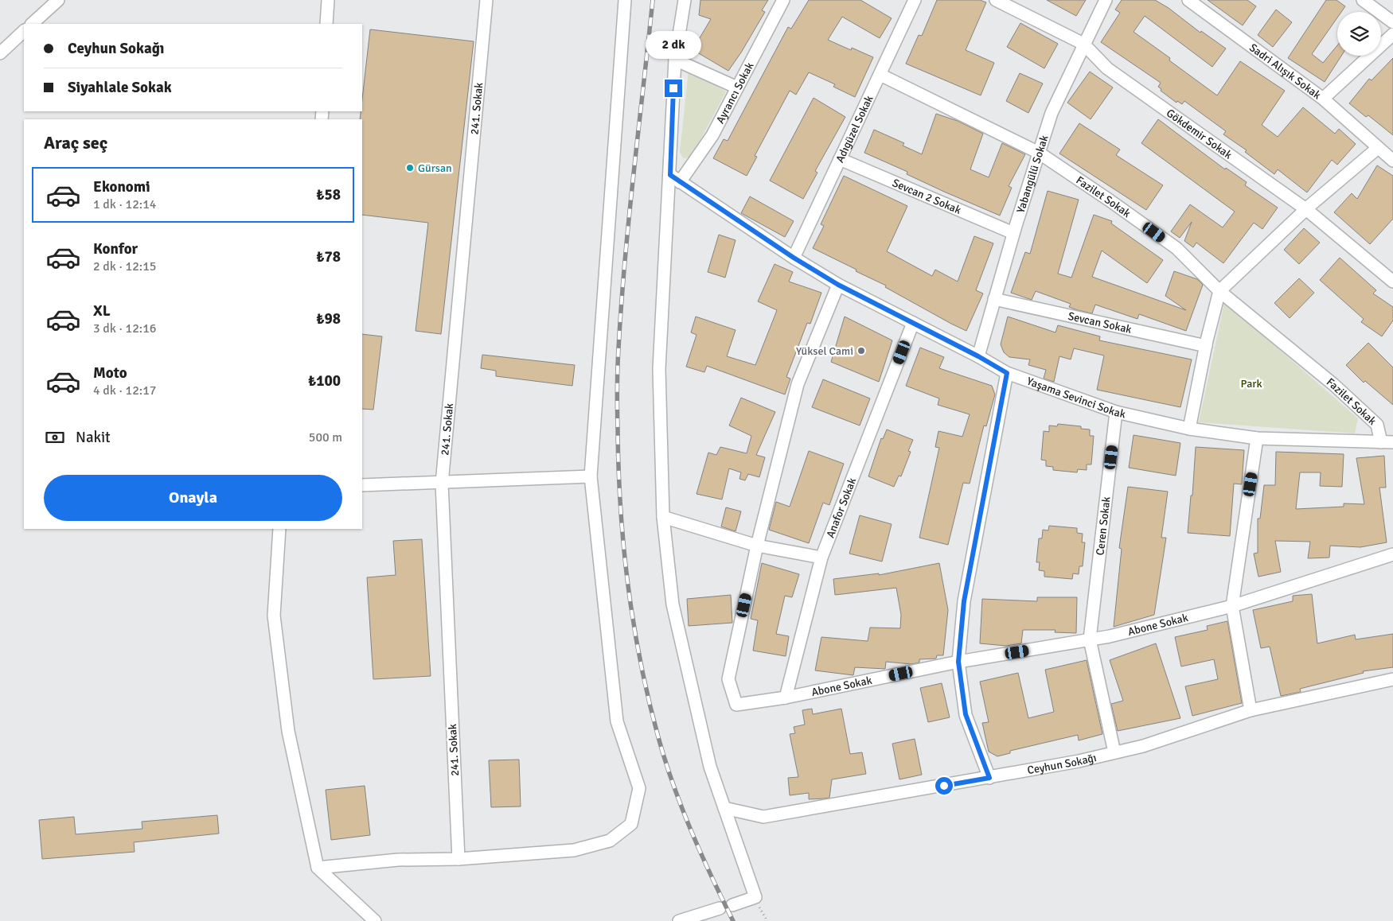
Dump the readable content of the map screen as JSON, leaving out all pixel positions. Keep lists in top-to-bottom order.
{
  "streets": {
    "street": [
      "Sadri Alışık Sokak",
      "Ayrancı Sokak",
      "241. Sokak",
      "Adıgüzel Sokak",
      "Gökdemir Sokak",
      "Yabangülü Sokak",
      "Sevcan 2 Sokak",
      "Fazilet Sokak",
      "Sevcan Sokak",
      "Yaşama Sevinci Sokak",
      "Anafor Sokak",
      "Ceren Sokak",
      "Abone Sokak",
      "Ceyhun Sokağı"
    ]
  },
  "crossings": [
    ["Ayrancı Sokak", "Yaşama Sevinci Sokak"],
    ["Adıgüzel Sokak", "Sevcan 2 Sokak"],
    ["Adıgüzel Sokak", "Fazilet Sokak"],
    ["Adıgüzel Sokak", "Yaşama Sevinci Sokak"],
    ["Gökdemir Sokak", "Yabangülü Sokak"],
    ["Yabangülü Sokak", "Sevcan 2 Sokak"],
    ["Yabangülü Sokak", "Fazilet Sokak"],
    ["Yabangülü Sokak", "Sevcan Sokak"],
    ["Yabangülü Sokak", "Yaşama Sevinci Sokak"],
    ["Fazilet Sokak", "Yaşama Sevinci Sokak"],
    ["Yaşama Sevinci Sokak", "Anafor Sokak"],
    ["Yaşama Sevinci Sokak", "Ceren Sokak"],
    ["Yaşama Sevinci Sokak", "Abone Sokak"],
    ["Anafor Sokak", "Abone Sokak"],
    ["Ceren Sokak", "Abone Sokak"],
    ["Ceren Sokak", "Ceyhun Sokağı"]
  ],
  "parks": ["Park"],
  "places": ["Gürsan", "Yüksel Cami"],
  "page": {
    "banner": ["Ceyhun Sokağı", "Siyahlale Sokak"],
    "bubble": "2 dk",
    "heading": "Araç seç",
    "list": [
      {
        "name": "Ekonomi",
        "note": "1 dk · 12:14",
        "value": "₺58"
      },
      {
        "name": "Konfor",
        "note": "2 dk · 12:15",
        "value": "₺78"
      },
      {
        "name": "XL",
        "note": "3 dk · 12:16",
        "value": "₺98"
      },
      {
        "name": "Moto",
        "note": "4 dk · 12:17",
        "value": "₺100"
      }
    ],
    "pay": ["Nakit", "500 m"],
    "buttons": "Onayla"
  }
}
